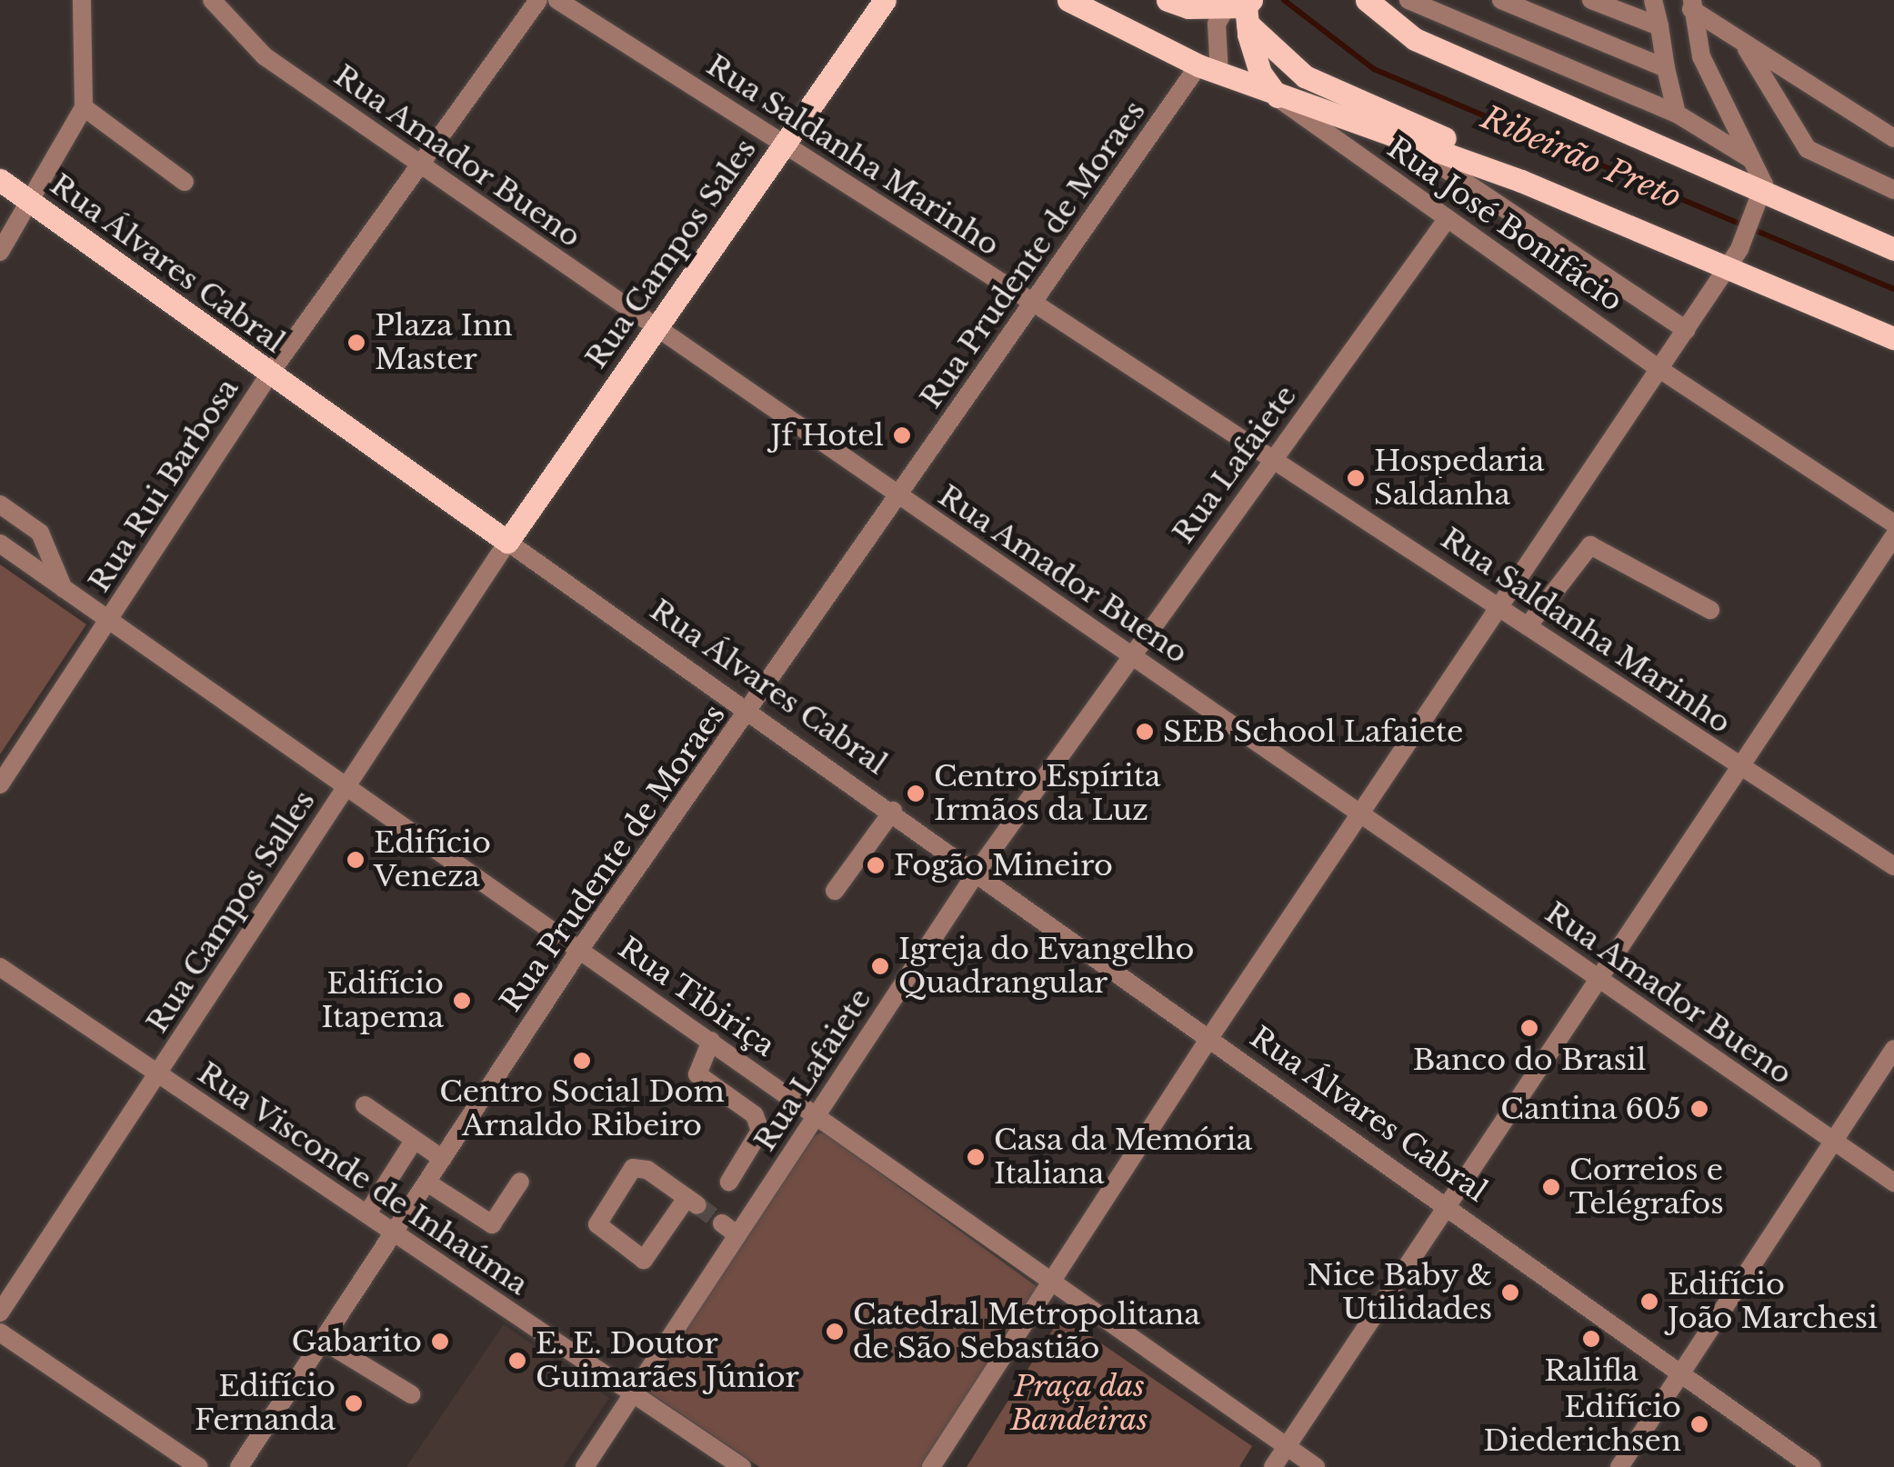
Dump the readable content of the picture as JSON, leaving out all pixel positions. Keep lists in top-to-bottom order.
{
  "streets": {
    "main road": ["Rua José Bonifácio", "Rua Campos Sales", "Rua Álvares Cabral"],
    "street": [
      "Rua Saldanha Marinho",
      "Rua Amador Bueno",
      "Rua Prudente de Moraes",
      "Rua Lafaiete",
      "Rua Rui Barbosa",
      "Rua Campos Salles",
      "Rua Tibiriça",
      "Rua Visconde de Inhaúma"
    ]
  },
  "crossings": [
    ["Rua Saldanha Marinho", "Rua Campos Sales"],
    ["Rua Saldanha Marinho", "Rua Prudente de Moraes"],
    ["Rua Saldanha Marinho", "Rua Lafaiete"],
    ["Rua Amador Bueno", "Rua Campos Sales"],
    ["Rua Amador Bueno", "Rua Prudente de Moraes"],
    ["Rua Amador Bueno", "Rua Lafaiete"],
    ["Rua Amador Bueno", "Rua Rui Barbosa"],
    ["Rua José Bonifácio", "Rua Prudente de Moraes"],
    ["Rua José Bonifácio", "Rua Lafaiete"],
    ["Rua Campos Sales", "Rua Álvares Cabral"],
    ["Rua Campos Sales", "Rua Campos Salles"],
    ["Rua Prudente de Moraes", "Rua Álvares Cabral"],
    ["Rua Prudente de Moraes", "Rua Tibiriça"],
    ["Rua Prudente de Moraes", "Rua Visconde de Inhaúma"],
    ["Rua Álvares Cabral", "Rua Lafaiete"],
    ["Rua Álvares Cabral", "Rua Rui Barbosa"],
    ["Rua Álvares Cabral", "Rua Campos Salles"],
    ["Rua Lafaiete", "Rua Tibiriça"],
    ["Rua Lafaiete", "Rua Visconde de Inhaúma"],
    ["Rua Rui Barbosa", "Rua Tibiriça"],
    ["Rua Campos Salles", "Rua Tibiriça"],
    ["Rua Campos Salles", "Rua Visconde de Inhaúma"]
  ],
  "water": ["Ribeirão Preto"],
  "parks": ["Praça das Bandeiras"],
  "places": [
    "Plaza Inn Master",
    "Jf Hotel",
    "Hospedaria Saldanha",
    "SEB School Lafaiete",
    "Centro Espírita Irmãos da Luz",
    "Edifício Veneza",
    "Fogão Mineiro",
    "Igreja do Evangelho Quadrangular",
    "Edifício Itapema",
    "Banco do Brasil",
    "Centro Social Dom Arnaldo Ribeiro",
    "Cantina 605",
    "Casa da Memória Italiana",
    "Correios e Telégrafos",
    "Nice Baby & Utilidades",
    "Edifício João Marchesi",
    "Catedral Metropolitana de São Sebastião",
    "Ralifla",
    "Gabarito",
    "E. E. Doutor Guimarães Júnior",
    "Edifício Fernanda",
    "Edifício Diederichsen"
  ]
}
